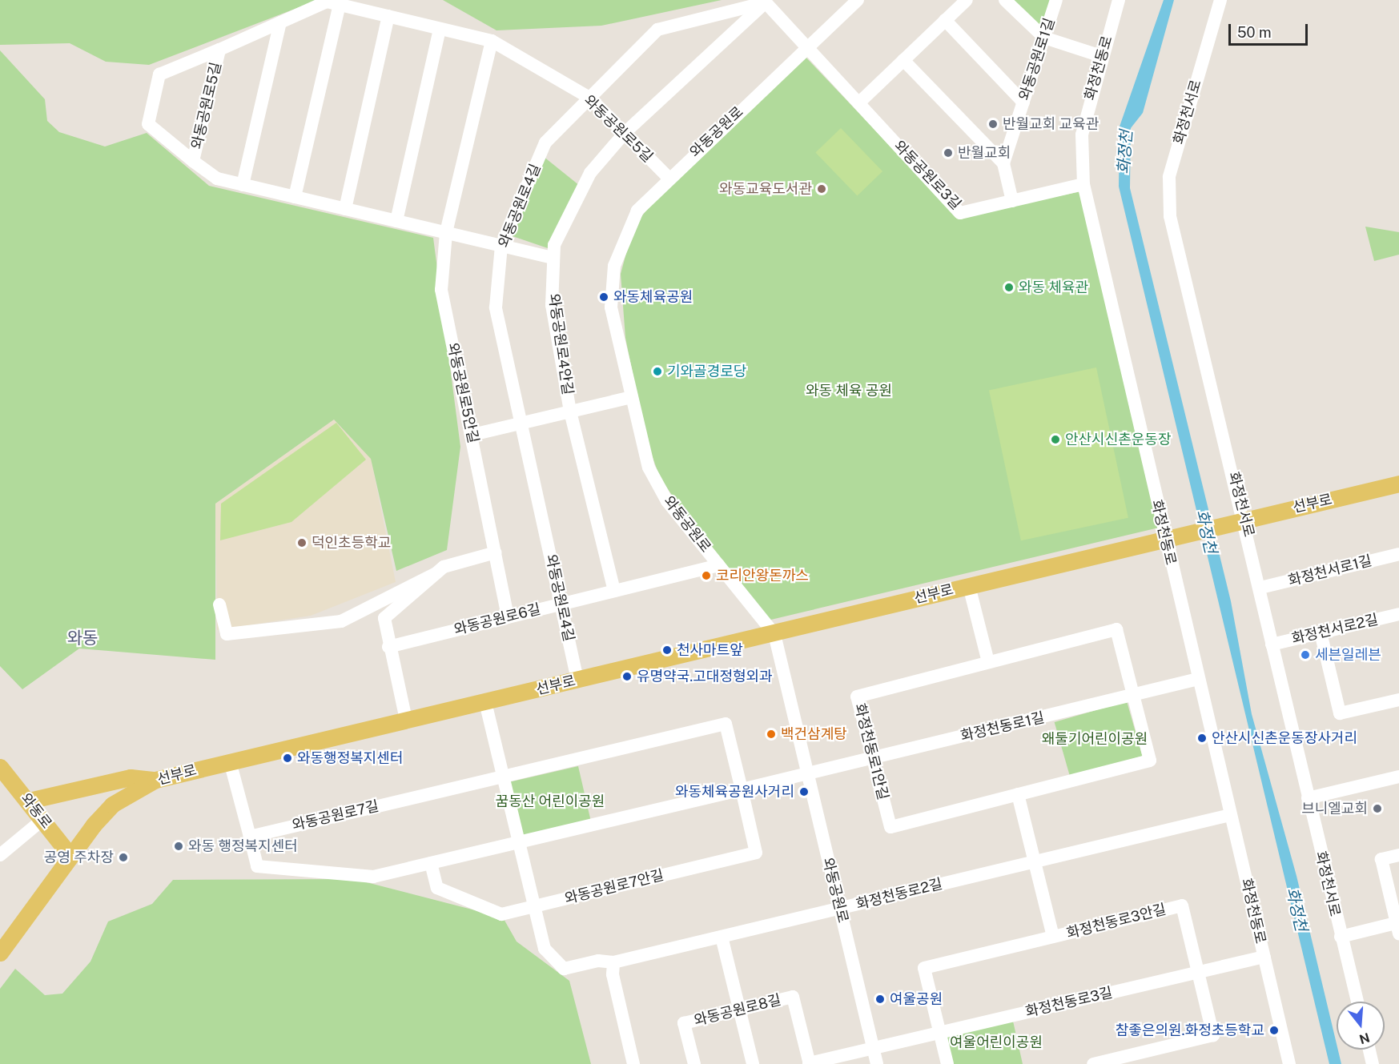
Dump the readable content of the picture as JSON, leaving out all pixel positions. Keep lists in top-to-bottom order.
{
  "streets": {
    "main road": ["선부로", "와동로"],
    "street": [
      "와동공원로1길",
      "화정천동로",
      "와동공원로5길",
      "화정천서로",
      "와동공원로",
      "와동공원로3길",
      "와동공원로4길",
      "와동공원로4안길",
      "와동공원로5안길",
      "화정천서로1길",
      "와동공원로6길",
      "화정천서로2길",
      "화정천동로1길",
      "화정천동로1안길",
      "와동공원로7길",
      "와동공원로7안길",
      "화정천동로2길",
      "화정천동로3안길",
      "화정천동로3길",
      "와동공원로8길"
    ]
  },
  "crossings": [
    ["화정천동로", "와동공원로3길"],
    ["화정천동로", "선부로"],
    ["화정천동로", "화정천동로1길"],
    ["화정천동로", "화정천동로2길"],
    ["화정천동로", "화정천동로3길"],
    ["와동공원로5길", "와동공원로"],
    ["와동공원로5길", "와동공원로4길"],
    ["와동공원로5길", "와동공원로4안길"],
    ["와동공원로5길", "와동공원로5안길"],
    ["화정천서로", "선부로"],
    ["화정천서로", "화정천서로1길"],
    ["화정천서로", "화정천서로2길"],
    ["와동공원로", "와동공원로3길"],
    ["와동공원로", "선부로"],
    ["와동공원로", "와동공원로6길"],
    ["와동공원로", "화정천동로1길"],
    ["와동공원로", "화정천동로2길"],
    ["와동공원로", "화정천동로3길"],
    ["와동공원로4길", "와동공원로4안길"],
    ["와동공원로4길", "선부로"],
    ["와동공원로4길", "와동공원로6길"],
    ["와동공원로4안길", "와동공원로6길"],
    ["와동공원로5안길", "와동공원로6길"],
    ["선부로", "와동로"],
    ["화정천동로1길", "화정천동로1안길"],
    ["와동공원로7길", "와동공원로7안길"],
    ["와동공원로7안길", "화정천동로2길"],
    ["화정천동로3안길", "화정천동로3길"],
    ["화정천동로3길", "와동공원로8길"]
  ],
  "districts": ["와동"],
  "water": ["화정천"],
  "parks": [
    "와동 체육 공원",
    "왜둘기어린이공원",
    "꿈동산 어린이공원",
    "여울어린이공원"
  ],
  "places": [
    "반월교회 교육관",
    "반월교회",
    "와동교육도서관",
    "와동 체육관",
    "와동체육공원",
    "기와골경로당",
    "안산시신촌운동장",
    "덕인초등학교",
    "코리안왕돈까스",
    "천사마트앞",
    "세븐일레븐",
    "유명약국.고대정형외과",
    "백건삼계탕",
    "안산시신촌운동장사거리",
    "와동행정복지센터",
    "와동체육공원사거리",
    "브니엘교회",
    "와동 행정복지센터",
    "공영 주차장",
    "여울공원",
    "참좋은의원.화정초등학교"
  ],
  "scale_bar": "50 m",
  "north": "bottom"
}
